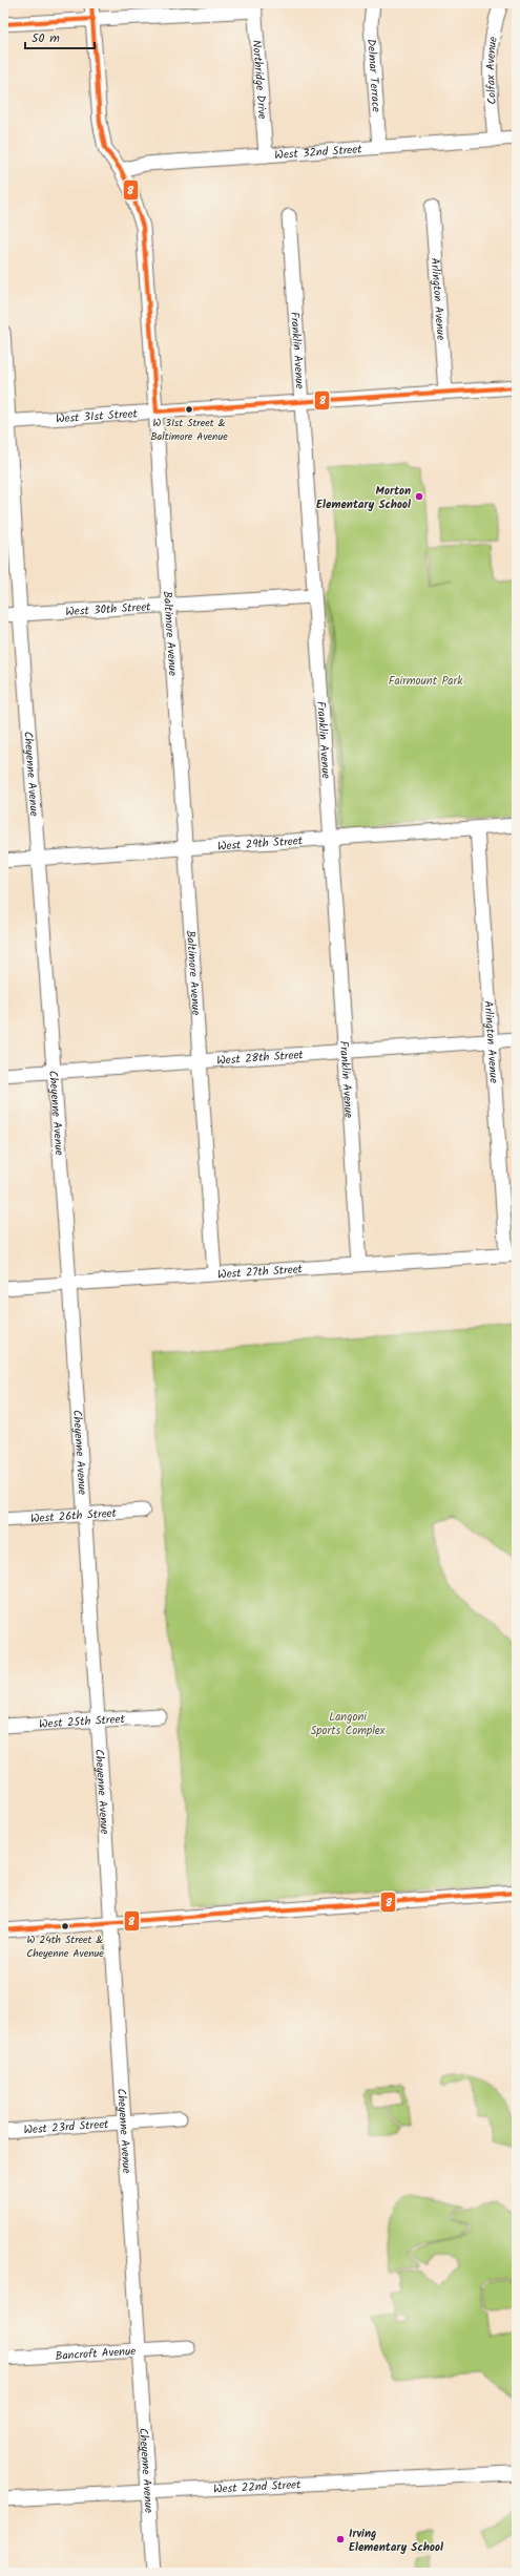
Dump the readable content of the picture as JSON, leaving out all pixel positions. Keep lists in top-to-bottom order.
{
  "streets": {
    "street": [
      "Colfax Avenue",
      "Delmar Terrace",
      "Northridge Drive",
      "West 32nd Street",
      "Arlington Avenue",
      "Franklin Avenue",
      "West 31st Street",
      "West 30th Street",
      "Baltimore Avenue",
      "Cheyenne Avenue",
      "West 29th Street",
      "West 28th Street",
      "West 27th Street",
      "West 26th Street",
      "West 25th Street",
      "West 23rd Street",
      "Bancroft Avenue",
      "West 22nd Street"
    ]
  },
  "crossings": [
    ["Colfax Avenue", "West 32nd Street"],
    ["Delmar Terrace", "West 32nd Street"],
    ["Northridge Drive", "West 32nd Street"],
    ["West 32nd Street", "Baltimore Avenue"],
    ["Arlington Avenue", "West 31st Street"],
    ["Arlington Avenue", "West 29th Street"],
    ["Arlington Avenue", "West 28th Street"],
    ["Arlington Avenue", "West 27th Street"],
    ["Franklin Avenue", "West 31st Street"],
    ["Franklin Avenue", "West 30th Street"],
    ["Franklin Avenue", "West 29th Street"],
    ["Franklin Avenue", "West 28th Street"],
    ["Franklin Avenue", "West 27th Street"],
    ["West 31st Street", "Baltimore Avenue"],
    ["West 31st Street", "Cheyenne Avenue"],
    ["West 30th Street", "Baltimore Avenue"],
    ["West 30th Street", "Cheyenne Avenue"],
    ["Baltimore Avenue", "West 29th Street"],
    ["Baltimore Avenue", "West 28th Street"],
    ["Baltimore Avenue", "West 27th Street"],
    ["Cheyenne Avenue", "West 29th Street"],
    ["Cheyenne Avenue", "West 28th Street"],
    ["Cheyenne Avenue", "West 27th Street"],
    ["Cheyenne Avenue", "West 26th Street"],
    ["Cheyenne Avenue", "West 25th Street"],
    ["Cheyenne Avenue", "West 23rd Street"],
    ["Cheyenne Avenue", "Bancroft Avenue"],
    ["Cheyenne Avenue", "West 22nd Street"]
  ],
  "parks": ["Fairmount Park", "Langoni Sports Complex"],
  "places": [
    "W 31st Street & Baltimore Avenue",
    "Morton Elementary School",
    "W 24th Street & Cheyenne Avenue",
    "Irving Elementary School"
  ],
  "lines": ["transit line 8"],
  "scale_bar": "50 m"
}
